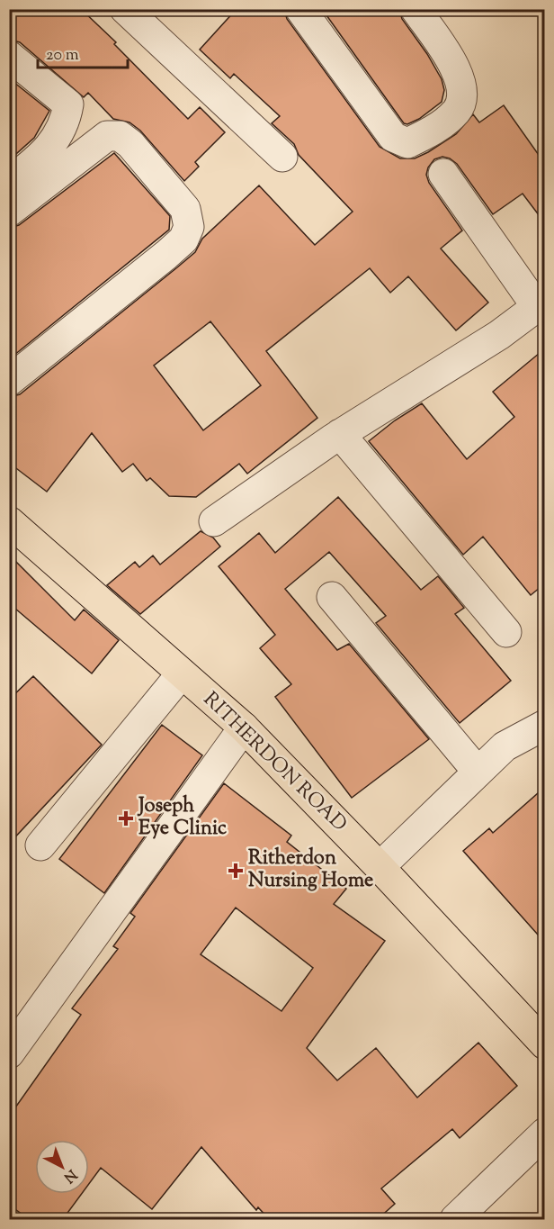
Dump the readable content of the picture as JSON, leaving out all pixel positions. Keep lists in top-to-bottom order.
{
  "streets": {
    "main road": ["RITHERDON ROAD"]
  },
  "places": {
    "health": ["Joseph Eye Clinic", "Ritherdon Nursing Home"]
  },
  "scale_bar": "20 m",
  "north": "bottom right"
}
